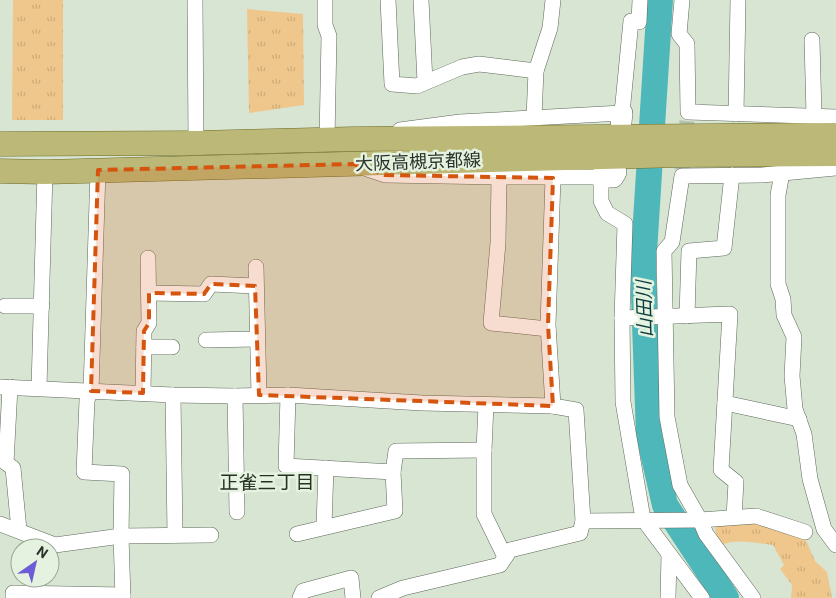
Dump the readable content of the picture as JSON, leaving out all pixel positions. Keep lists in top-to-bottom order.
{
  "streets": {
    "main road": ["大阪高槻京都線"]
  },
  "districts": ["正雀三丁目"],
  "water": ["山田川"],
  "north": "top right"
}
